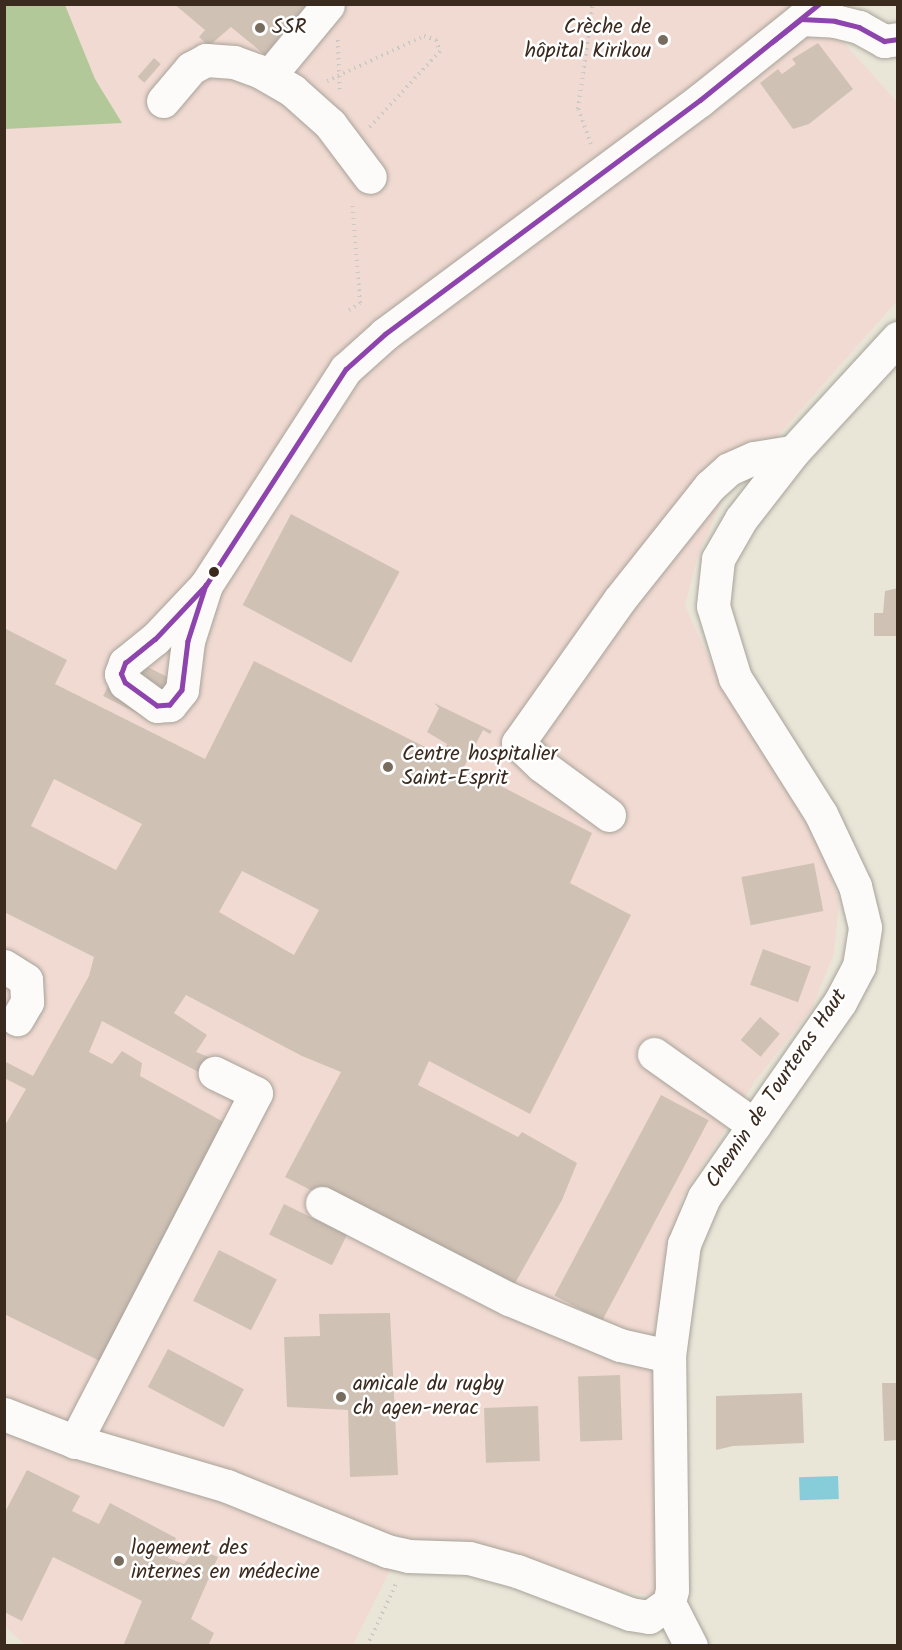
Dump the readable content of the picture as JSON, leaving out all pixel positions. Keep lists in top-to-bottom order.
{
  "streets": {
    "lane": ["Chemin de Tourteras Haut"]
  },
  "places": [
    "SSR",
    "Crèche de hôpital Kirikou",
    "Centre hospitalier Saint-Esprit",
    "amicale du rugby ch agen-nerac",
    "logement des internes en médecine"
  ]
}
